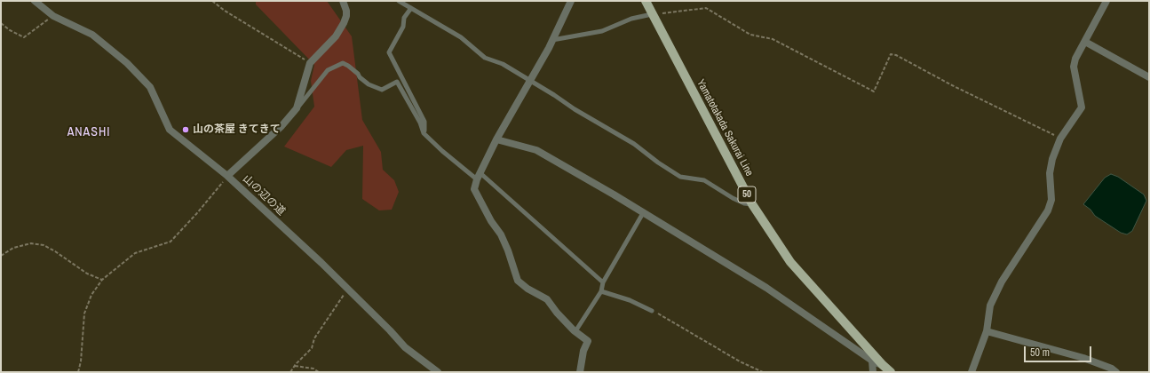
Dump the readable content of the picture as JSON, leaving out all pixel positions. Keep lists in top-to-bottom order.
{
  "streets": {
    "main road": ["Yamatotakada Sakurai Line", "50"],
    "street": ["山の辺の道"]
  },
  "districts": ["ANASHI"],
  "places": ["山の茶屋 きてきて"],
  "scale_bar": "50 m"
}
